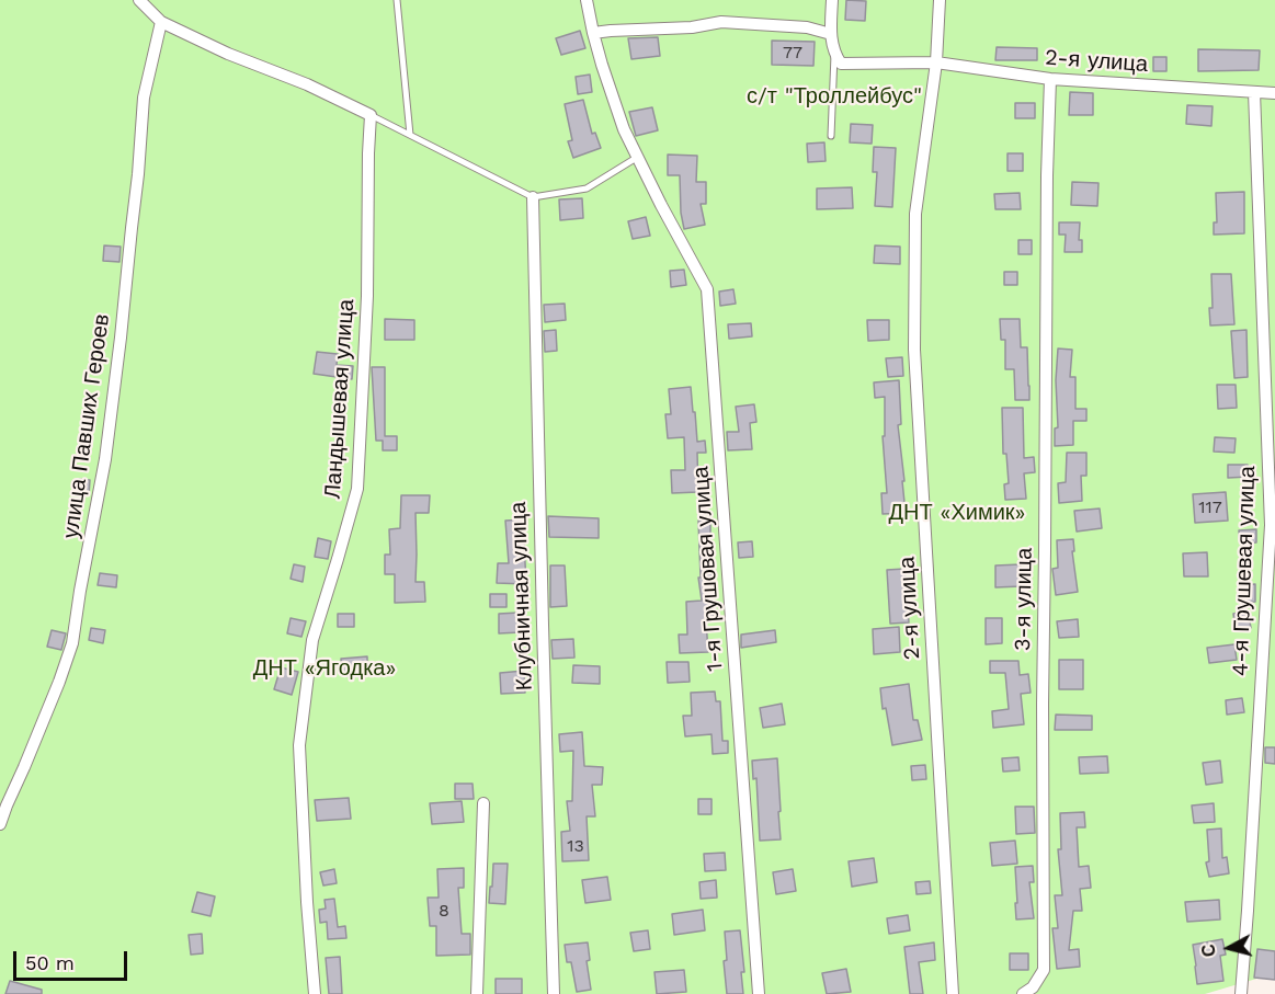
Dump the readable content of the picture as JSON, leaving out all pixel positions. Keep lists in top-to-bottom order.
{
  "streets": {
    "street": [
      "2-я улица",
      "Ландышевая улица",
      "улица Павших Героев",
      "1-я Грушовая улица",
      "4-я Грушевая улица",
      "Клубничная улица",
      "3-я улица"
    ]
  },
  "crossings": [
    ["2-я улица", "4-я Грушевая улица"],
    ["2-я улица", "3-я улица"]
  ],
  "parks": ["с/т \"Троллейбус\"", "ДНТ «Химик»", "ДНТ «Ягодка»"],
  "house_numbers": [
    "77",
    "117",
    "13",
    "8"
  ],
  "scale_bar": "50 m",
  "north": "left"
}
